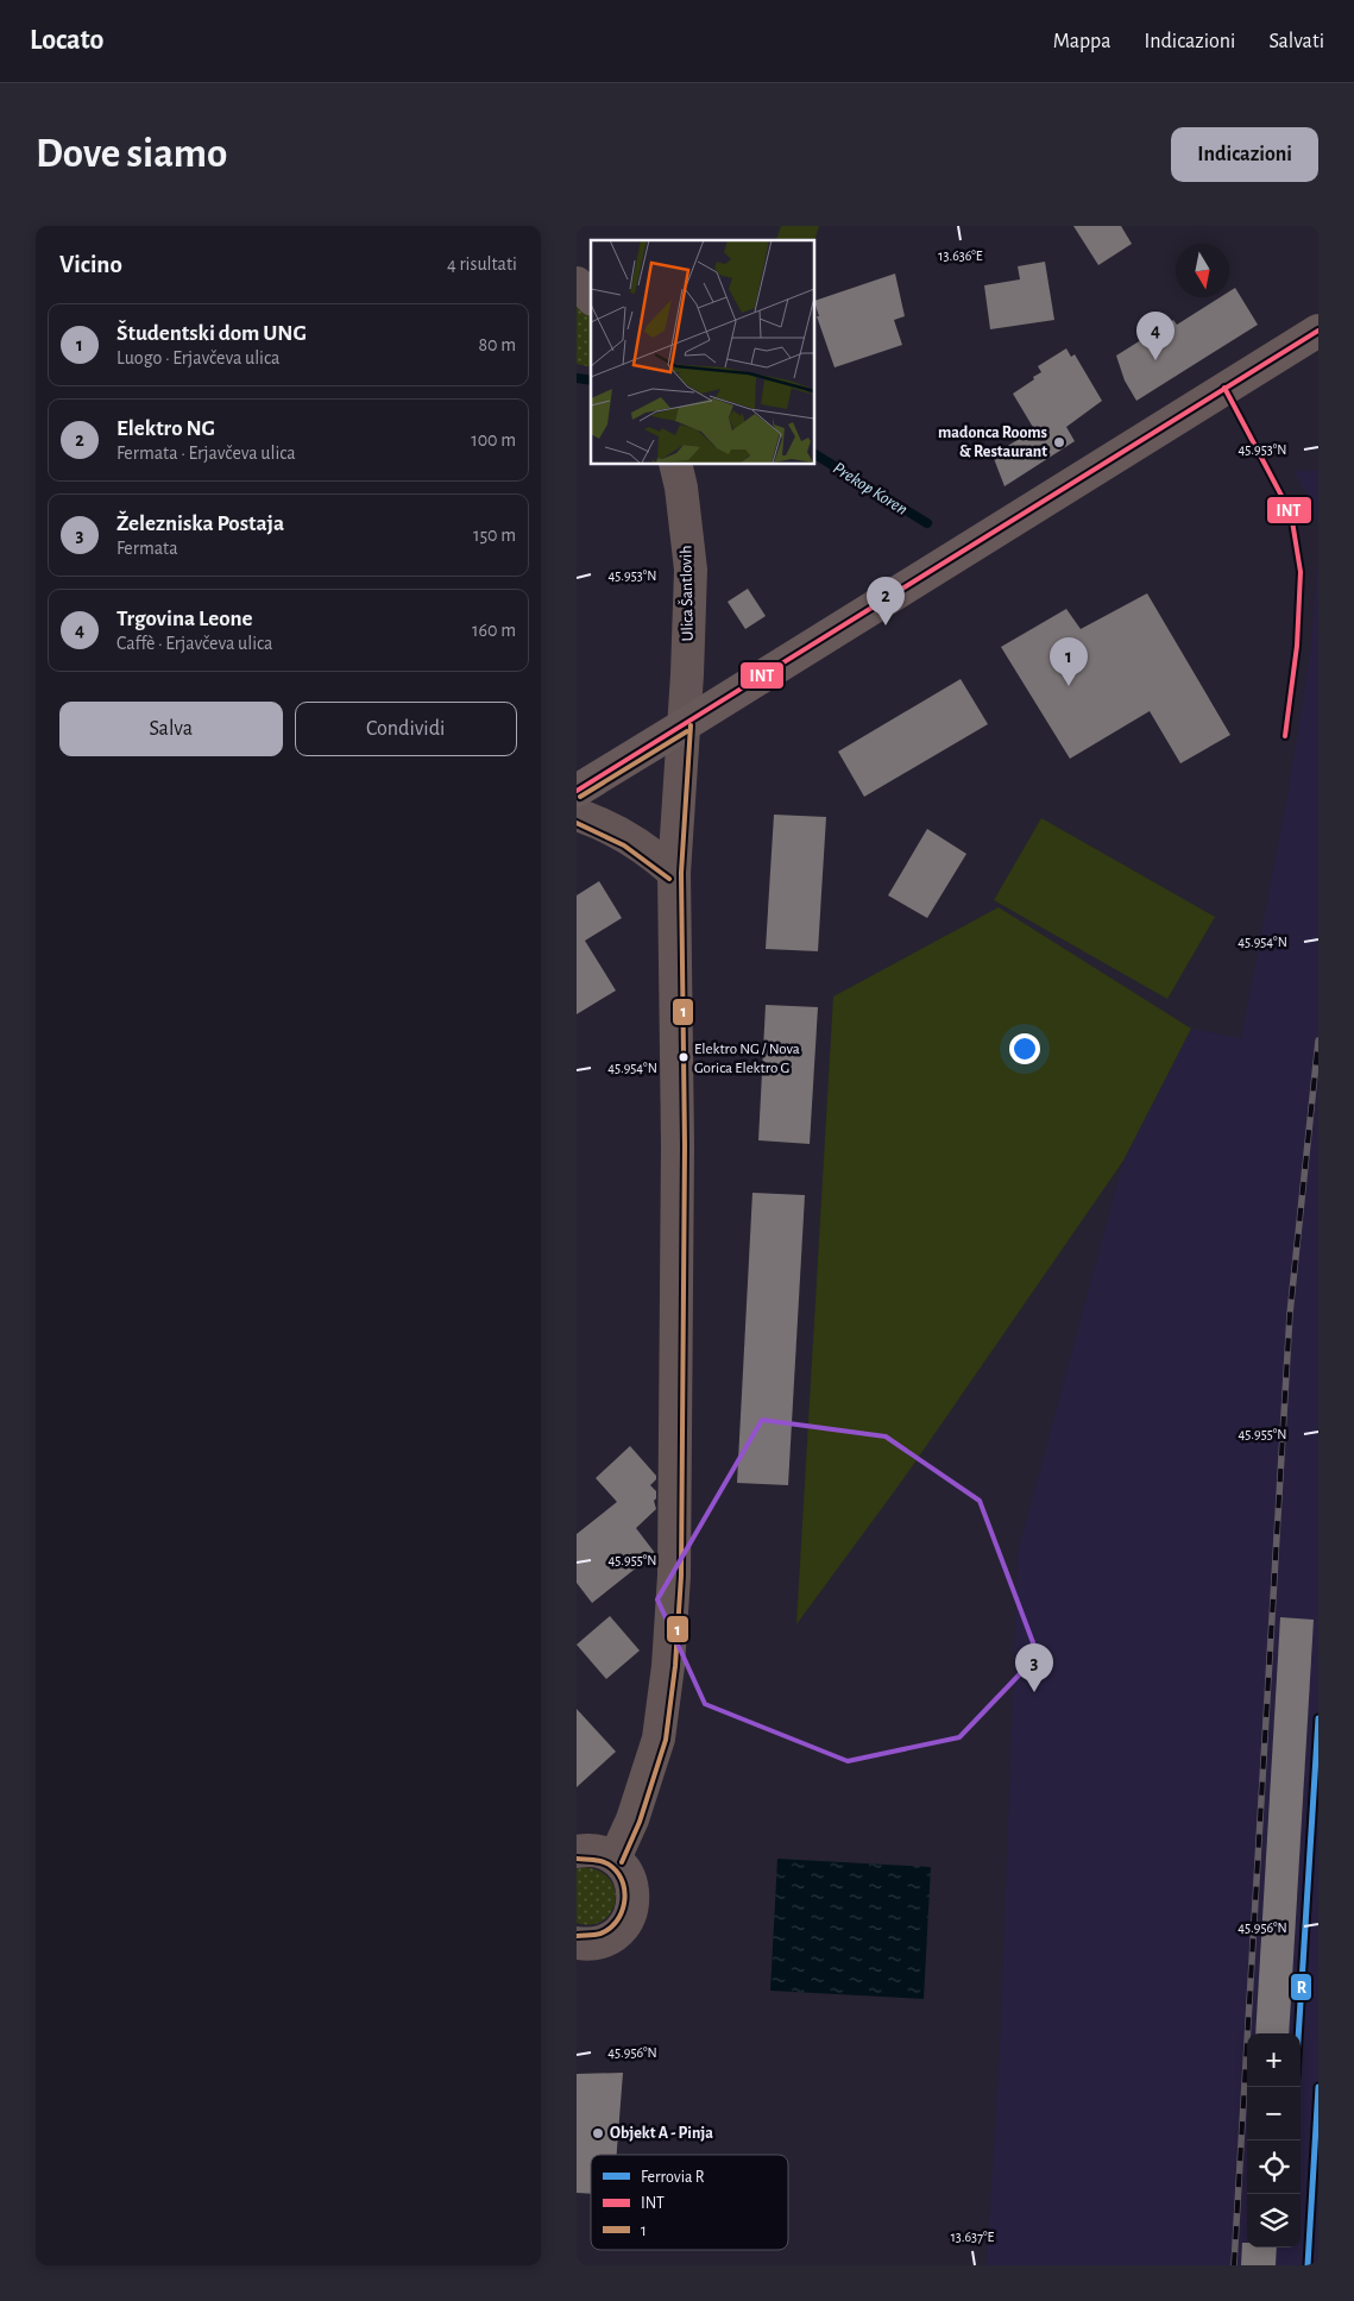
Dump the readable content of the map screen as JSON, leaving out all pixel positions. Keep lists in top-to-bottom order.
{
  "streets": {
    "street": ["Ulica Šantlovih"]
  },
  "water": ["Prekop Koren"],
  "places": ["madonca Rooms & Restaurant", "Elektro NG / Nova Gorica Elektro G", "Objekt A - Pinja"],
  "lines": ["transit line INT", "transit line 1", "rail line R"],
  "legend": ["Ferrovia R", "INT", "1"],
  "north": "bottom",
  "page": {
    "header": "Locato",
    "nav": ["Mappa", "Indicazioni", "Salvati"],
    "buttons": [
      "Indicazioni",
      ["Salva", "Condividi"]
    ],
    "title": "Dove siamo",
    "heading": ["Vicino", "4 risultati"],
    "list": [
      {
        "mark": "1",
        "name": "Študentski dom UNG",
        "note": "Luogo · Erjavčeva ulica",
        "value": "80 m"
      },
      {
        "mark": "2",
        "name": "Elektro NG",
        "note": "Fermata · Erjavčeva ulica",
        "value": "100 m"
      },
      {
        "mark": "3",
        "name": "Železniska Postaja",
        "note": "Fermata",
        "value": "150 m"
      },
      {
        "mark": "4",
        "name": "Trgovina Leone",
        "note": "Caffè · Erjavčeva ulica",
        "value": "160 m"
      }
    ],
    "pins": [
      "4",
      "2",
      "1",
      "3"
    ],
    "map_buttons": ["+", "−"]
  },
  "coordinates": [
    "13.636°E",
    "45.953°N",
    "45.954°N",
    "45.955°N",
    "45.956°N",
    "13.637°E"
  ]
}
